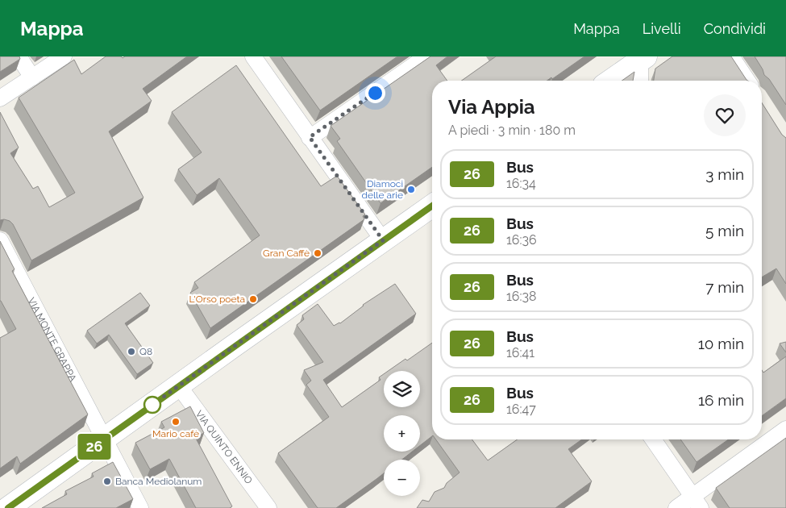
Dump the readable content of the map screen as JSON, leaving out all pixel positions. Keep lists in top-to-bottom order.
{
  "streets": {
    "street": ["VIA MONTE GRAPPA", "VIA QUINTO ENNIO"]
  },
  "places": [
    "Diamoci delle arie",
    "Gran Caffè",
    "L'Orso poeta",
    "Q8",
    "Mario cafè",
    "Banca Mediolanum"
  ],
  "lines": ["bus line 26"],
  "page": {
    "header": "Mappa",
    "nav": ["Mappa", "Livelli", "Condividi"],
    "on_map": "26",
    "heading": ["Via Appia", "A piedi · 3 min · 180 m"],
    "list": [
      {
        "mark": "26",
        "name": "Bus",
        "note": "16:34",
        "value": "3 min"
      },
      {
        "mark": "26",
        "name": "Bus",
        "note": "16:36",
        "value": "5 min"
      },
      {
        "mark": "26",
        "name": "Bus",
        "note": "16:38",
        "value": "7 min"
      },
      {
        "mark": "26",
        "name": "Bus",
        "note": "16:41",
        "value": "10 min"
      },
      {
        "mark": "26",
        "name": "Bus",
        "note": "16:47",
        "value": "16 min"
      }
    ],
    "map_buttons": ["+", "−"]
  }
}
